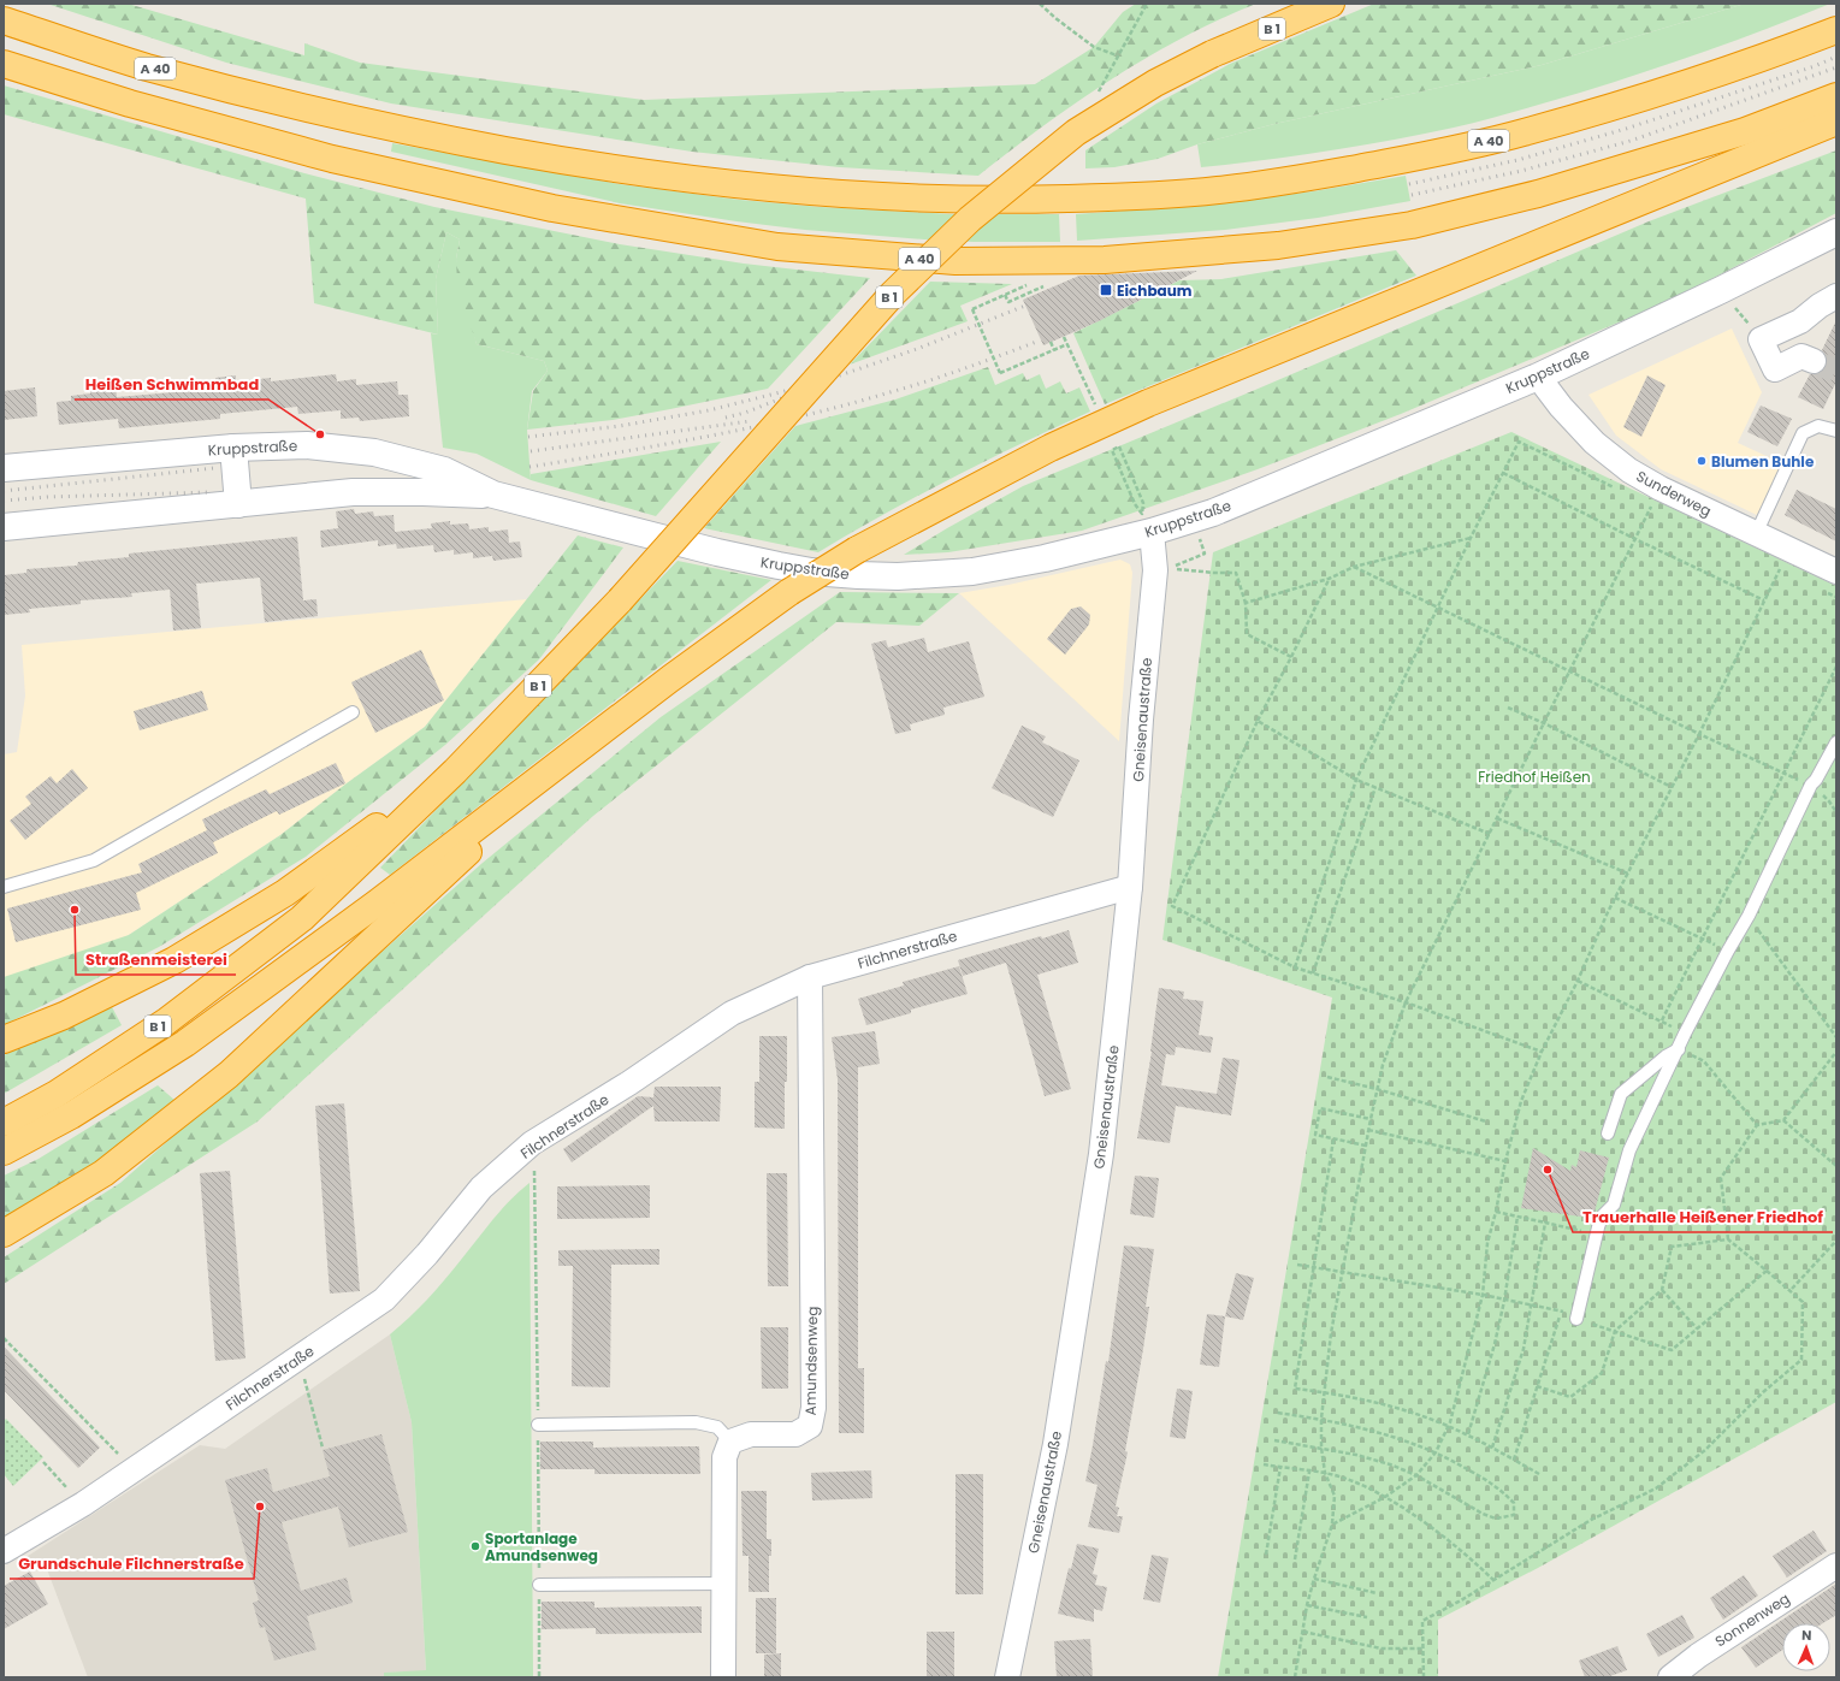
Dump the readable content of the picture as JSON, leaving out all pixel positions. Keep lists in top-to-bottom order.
{
  "streets": {
    "highway": ["B 1", "A 40"],
    "street": [
      "Kruppstraße",
      "Sunderweg",
      "Gneisenaustraße",
      "Filchnerstraße",
      "Amundsenweg",
      "Sonnenweg"
    ]
  },
  "crossings": [
    ["Kruppstraße", "Sunderweg"],
    ["Kruppstraße", "Gneisenaustraße"],
    ["Gneisenaustraße", "Filchnerstraße"],
    ["Filchnerstraße", "Amundsenweg"]
  ],
  "parks": ["Friedhof Heißen"],
  "places": {
    "transit": ["Eichbaum"],
    "other": [
      "Heißen Schwimmbad",
      "Blumen Buhle",
      "Straßenmeisterei",
      "Trauerhalle Heißener Friedhof",
      "Grundschule Filchnerstraße",
      "Sportanlage Amundsenweg"
    ]
  },
  "north": "top"
}
